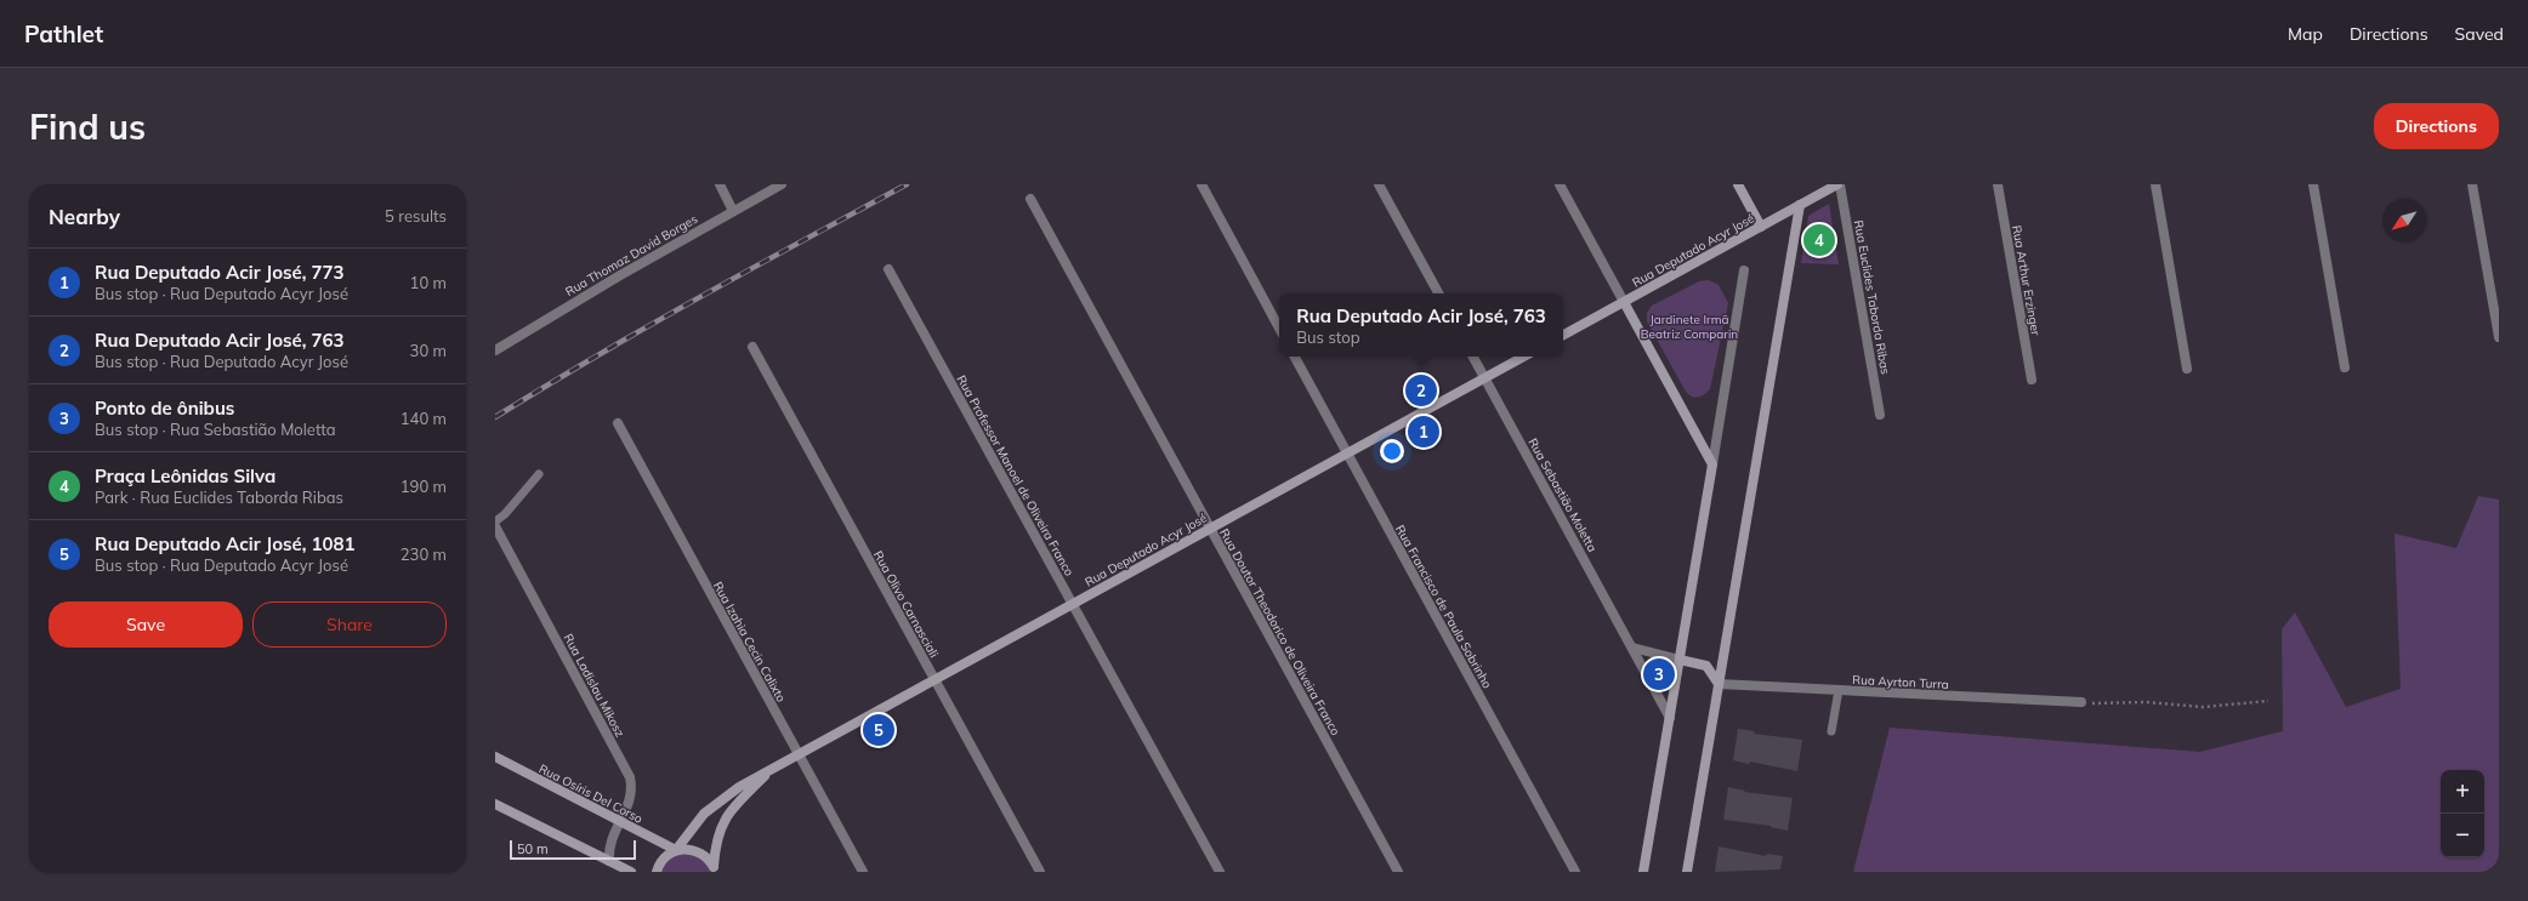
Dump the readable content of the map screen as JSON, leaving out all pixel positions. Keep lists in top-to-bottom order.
{
  "streets": {
    "street": [
      "Rua Deputado Acyr José",
      "Rua Thomaz David Borges",
      "Rua Arthur Erzinger",
      "Rua Euclides Taborda Ribas",
      "Rua Professor Manoel de Oliveira Franco",
      "Rua Sebastião Moletta",
      "Rua Olivo Carnasciali",
      "Rua Francisco de Paula Sobrinho",
      "Rua Doutor Theodorico de Oliveira Franco",
      "Rua Izahia Cecin Calixto",
      "Rua Ayrton Turra",
      "Rua Ladislau Mikosz",
      "Rua Osíris Del Corso"
    ]
  },
  "crossings": [
    ["Rua Deputado Acyr José", "Rua Euclides Taborda Ribas"],
    ["Rua Deputado Acyr José", "Rua Professor Manoel de Oliveira Franco"],
    ["Rua Deputado Acyr José", "Rua Sebastião Moletta"],
    ["Rua Deputado Acyr José", "Rua Olivo Carnasciali"],
    ["Rua Deputado Acyr José", "Rua Francisco de Paula Sobrinho"],
    ["Rua Deputado Acyr José", "Rua Doutor Theodorico de Oliveira Franco"],
    ["Rua Deputado Acyr José", "Rua Izahia Cecin Calixto"],
    ["Rua Deputado Acyr José", "Rua Osíris Del Corso"],
    ["Rua Ladislau Mikosz", "Rua Osíris Del Corso"]
  ],
  "parks": ["Jardinete Irmã Beatriz Comparin"],
  "scale_bar": "50 m",
  "north": "bottom left",
  "page": {
    "header": "Pathlet",
    "nav": ["Map", "Directions", "Saved"],
    "buttons": [
      "Directions",
      ["Save", "Share"]
    ],
    "title": "Find us",
    "heading": ["Nearby", "5 results"],
    "pins": [
      "4",
      "2",
      "1",
      "3",
      "5"
    ],
    "list": [
      {
        "mark": "1",
        "name": "Rua Deputado Acir José, 773",
        "note": "Bus stop · Rua Deputado Acyr José",
        "value": "10 m"
      },
      {
        "mark": "2",
        "name": "Rua Deputado Acir José, 763",
        "note": "Bus stop · Rua Deputado Acyr José",
        "value": "30 m"
      },
      {
        "mark": "3",
        "name": "Ponto de ônibus",
        "note": "Bus stop · Rua Sebastião Moletta",
        "value": "140 m"
      },
      {
        "mark": "4",
        "name": "Praça Leônidas Silva",
        "note": "Park · Rua Euclides Taborda Ribas",
        "value": "190 m"
      },
      {
        "mark": "5",
        "name": "Rua Deputado Acir José, 1081",
        "note": "Bus stop · Rua Deputado Acyr José",
        "value": "230 m"
      }
    ],
    "popup": ["Rua Deputado Acir José, 763", "Bus stop"],
    "map_buttons": ["+", "−"],
    "scale": "50 m"
  }
}
